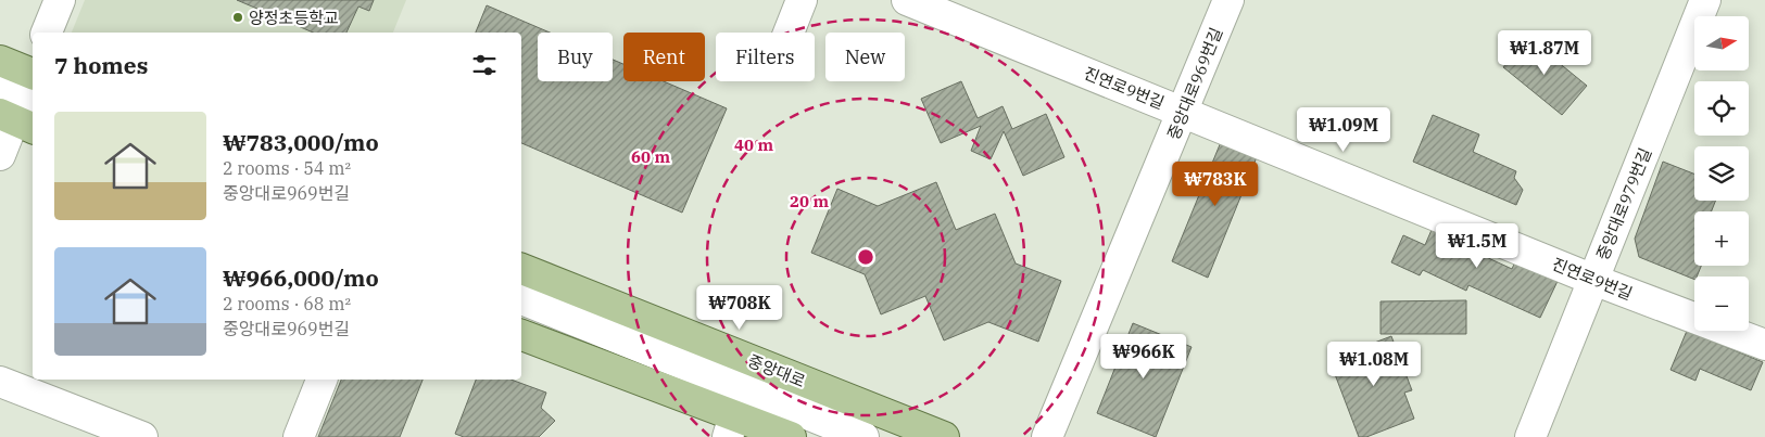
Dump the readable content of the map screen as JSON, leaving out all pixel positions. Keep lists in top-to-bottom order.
{
  "streets": {
    "main road": ["중앙대로"],
    "street": ["중앙대로969번길", "진연로9번길", "중앙대로979번길"]
  },
  "crossings": [
    ["중앙대로969번길", "진연로9번길"],
    ["진연로9번길", "중앙대로979번길"]
  ],
  "places": ["양정초등학교"],
  "north": "right",
  "page": {
    "map_buttons": ["+", "−"],
    "price": [
      "₩1.87M",
      "₩1.09M",
      "₩783K",
      "₩1.5M",
      "₩708K",
      "₩966K",
      "₩1.08M"
    ],
    "chip": [
      "Buy",
      "Rent",
      "Filters",
      "New"
    ],
    "heading": "7 homes",
    "list": [
      {
        "name": "₩783,000/mo",
        "note": "2 rooms · 54 m² · 중앙대로969번길"
      },
      {
        "name": "₩966,000/mo",
        "note": "2 rooms · 68 m² · 중앙대로969번길"
      }
    ]
  },
  "rings": ["40 m", "60 m", "20 m"]
}
